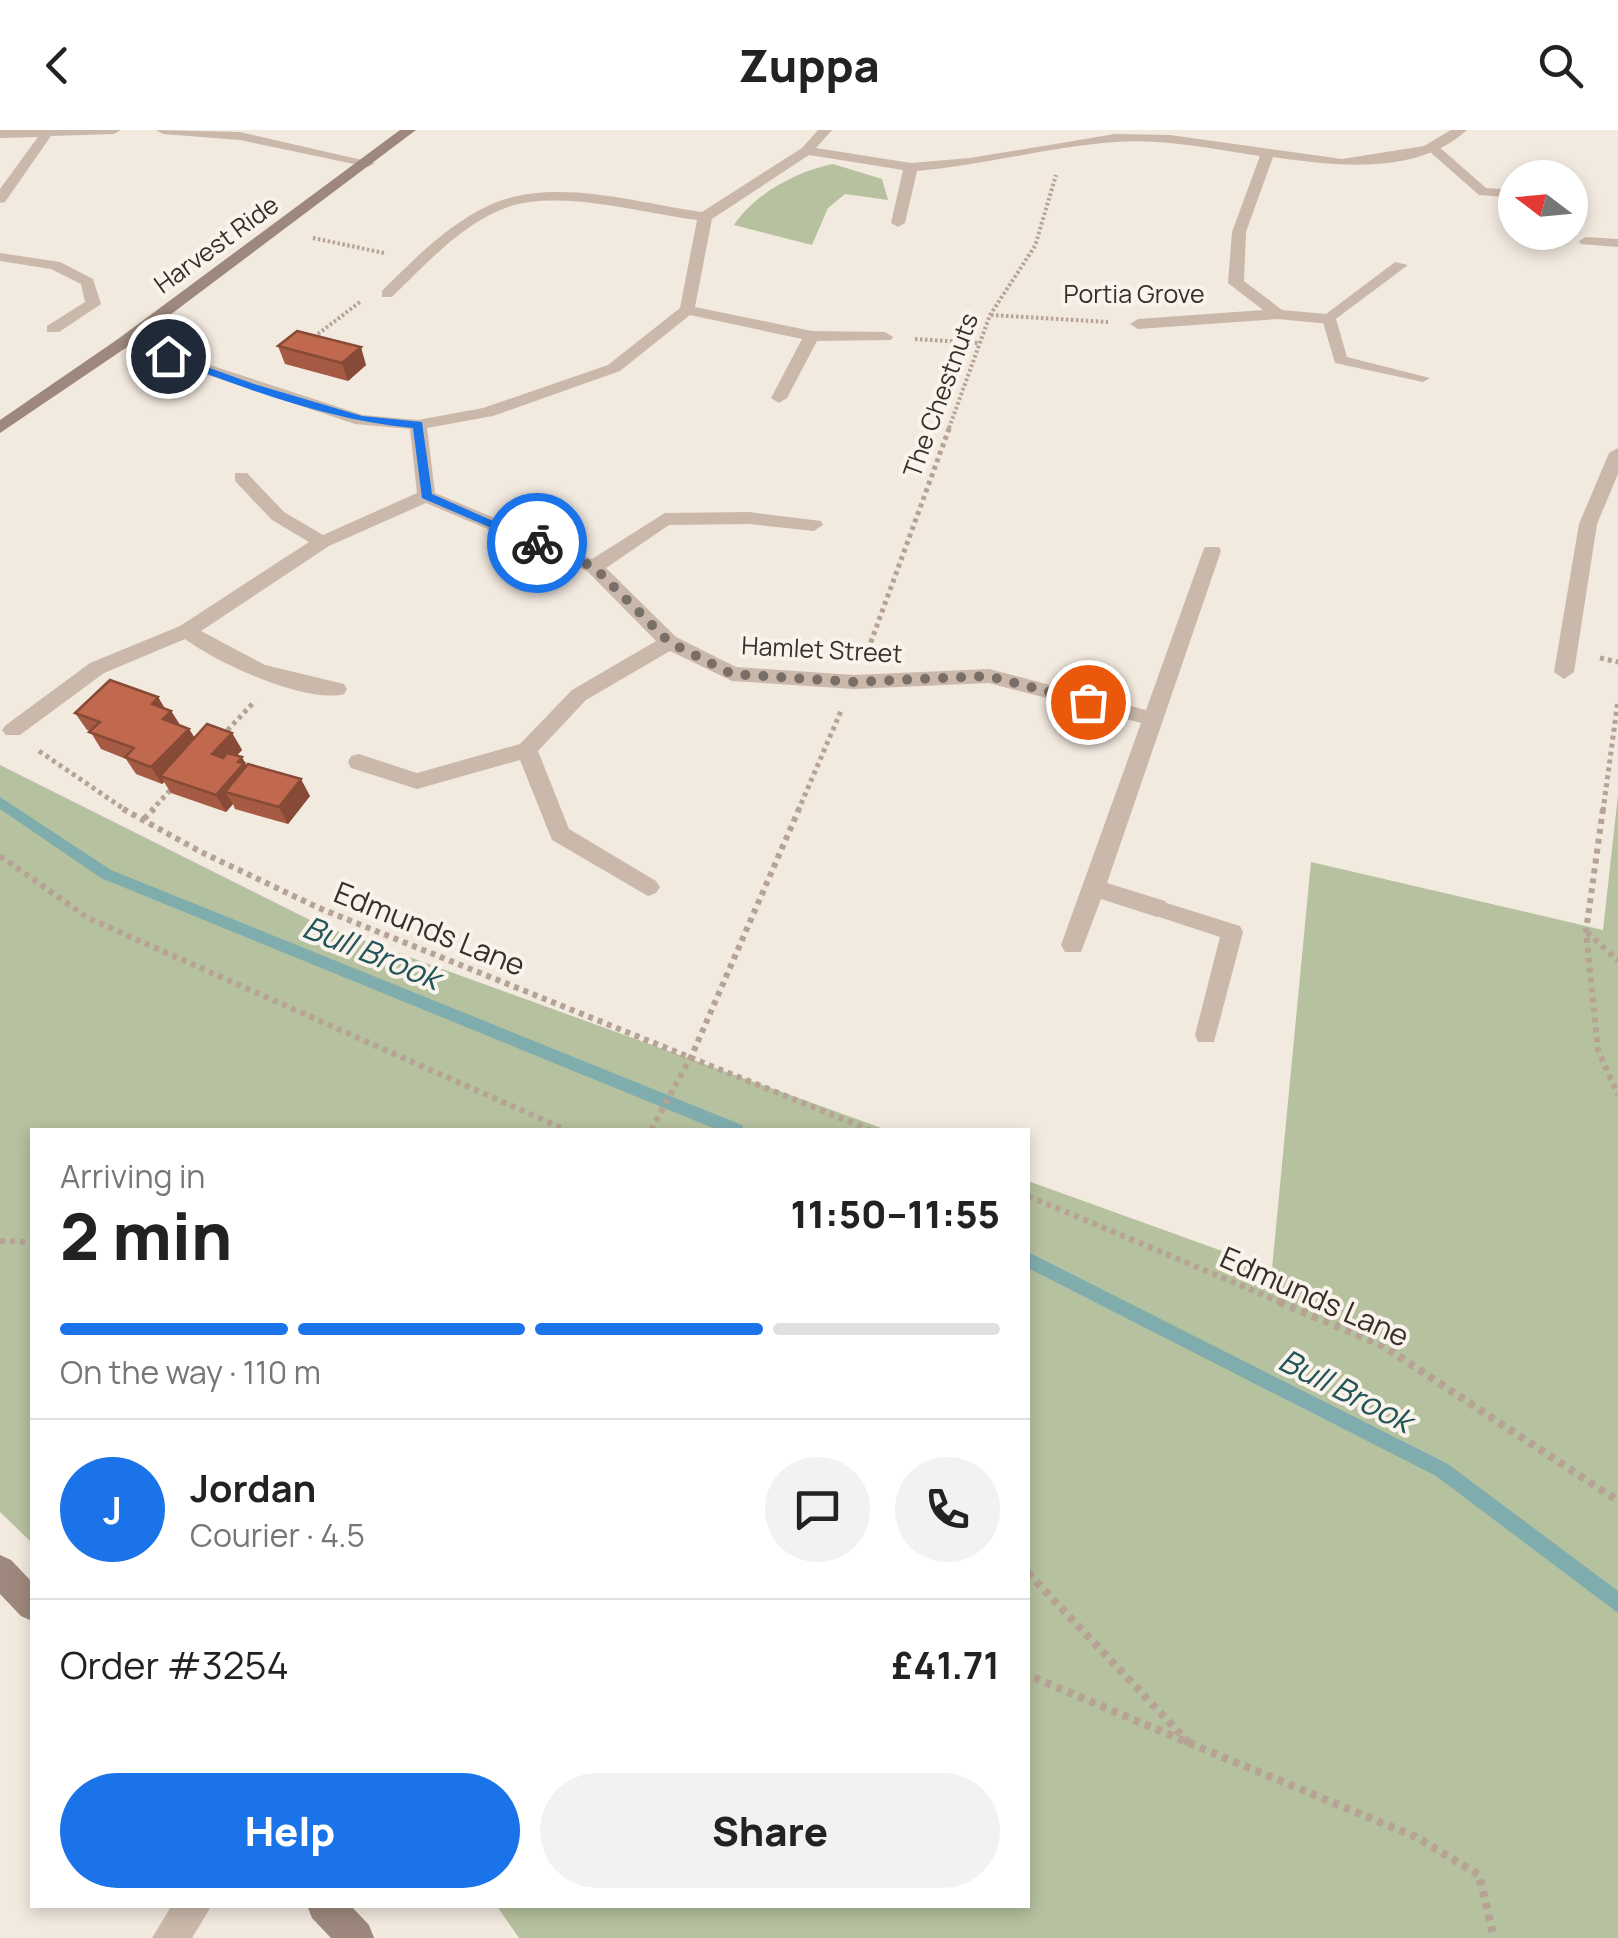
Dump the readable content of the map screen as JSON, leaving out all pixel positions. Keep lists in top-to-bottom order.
{
  "streets": {
    "street": ["Harvest Ride", "Portia Grove", "Hamlet Street"],
    "path": ["The Chestnuts", "Edmunds Lane"]
  },
  "crossings": [
    ["Portia Grove", "The Chestnuts"]
  ],
  "water": ["Bull Brook"],
  "north": "left",
  "page": {
    "header": "Zuppa",
    "heading": ["2 min", "Arriving in", "11:50–11:55"],
    "panel": [
      "Jordan",
      "Courier · 4.5",
      "Order #3254",
      "£41.71"
    ],
    "bar": "On the way · 110 m",
    "round": "J",
    "buttons": ["Help", "Share"]
  }
}
